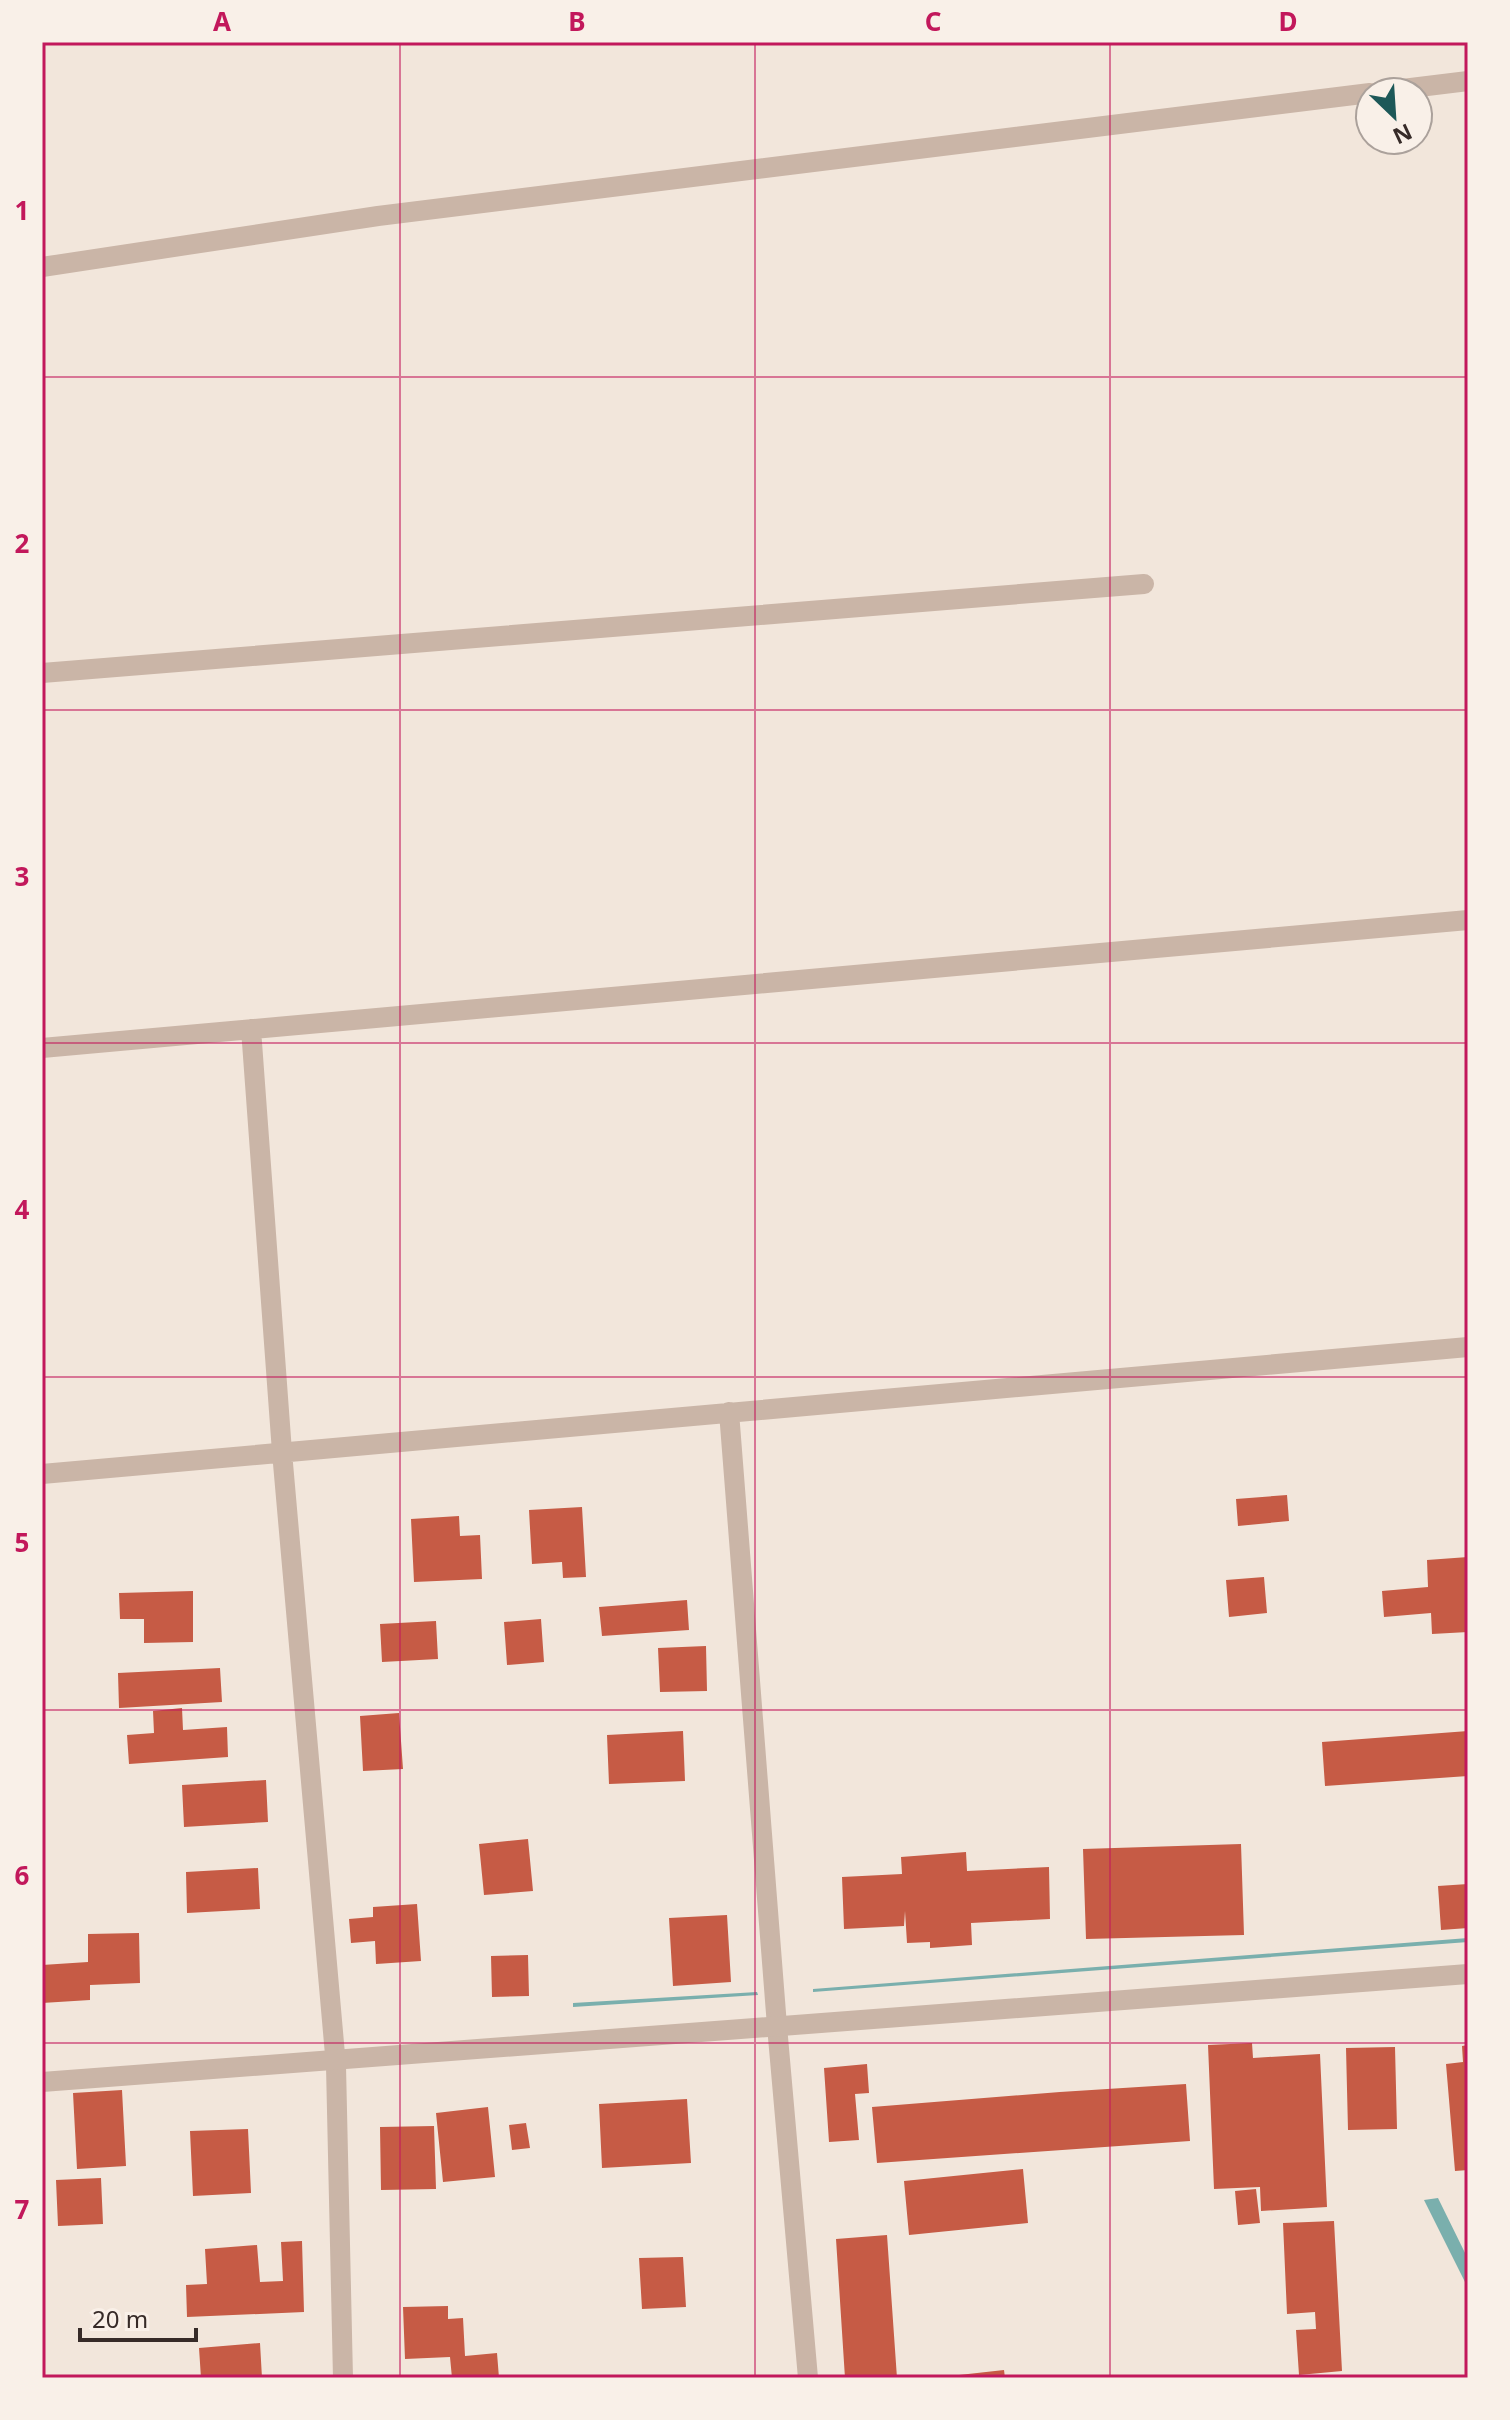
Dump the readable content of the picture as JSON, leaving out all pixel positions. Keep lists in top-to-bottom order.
{
  "scale_bar": "20 m",
  "north": "bottom right",
  "grid": {
    "columns": [
      "A",
      "B",
      "C",
      "D"
    ],
    "rows": [
      "1",
      "2",
      "3",
      "4",
      "5",
      "6",
      "7"
    ]
  }
}
